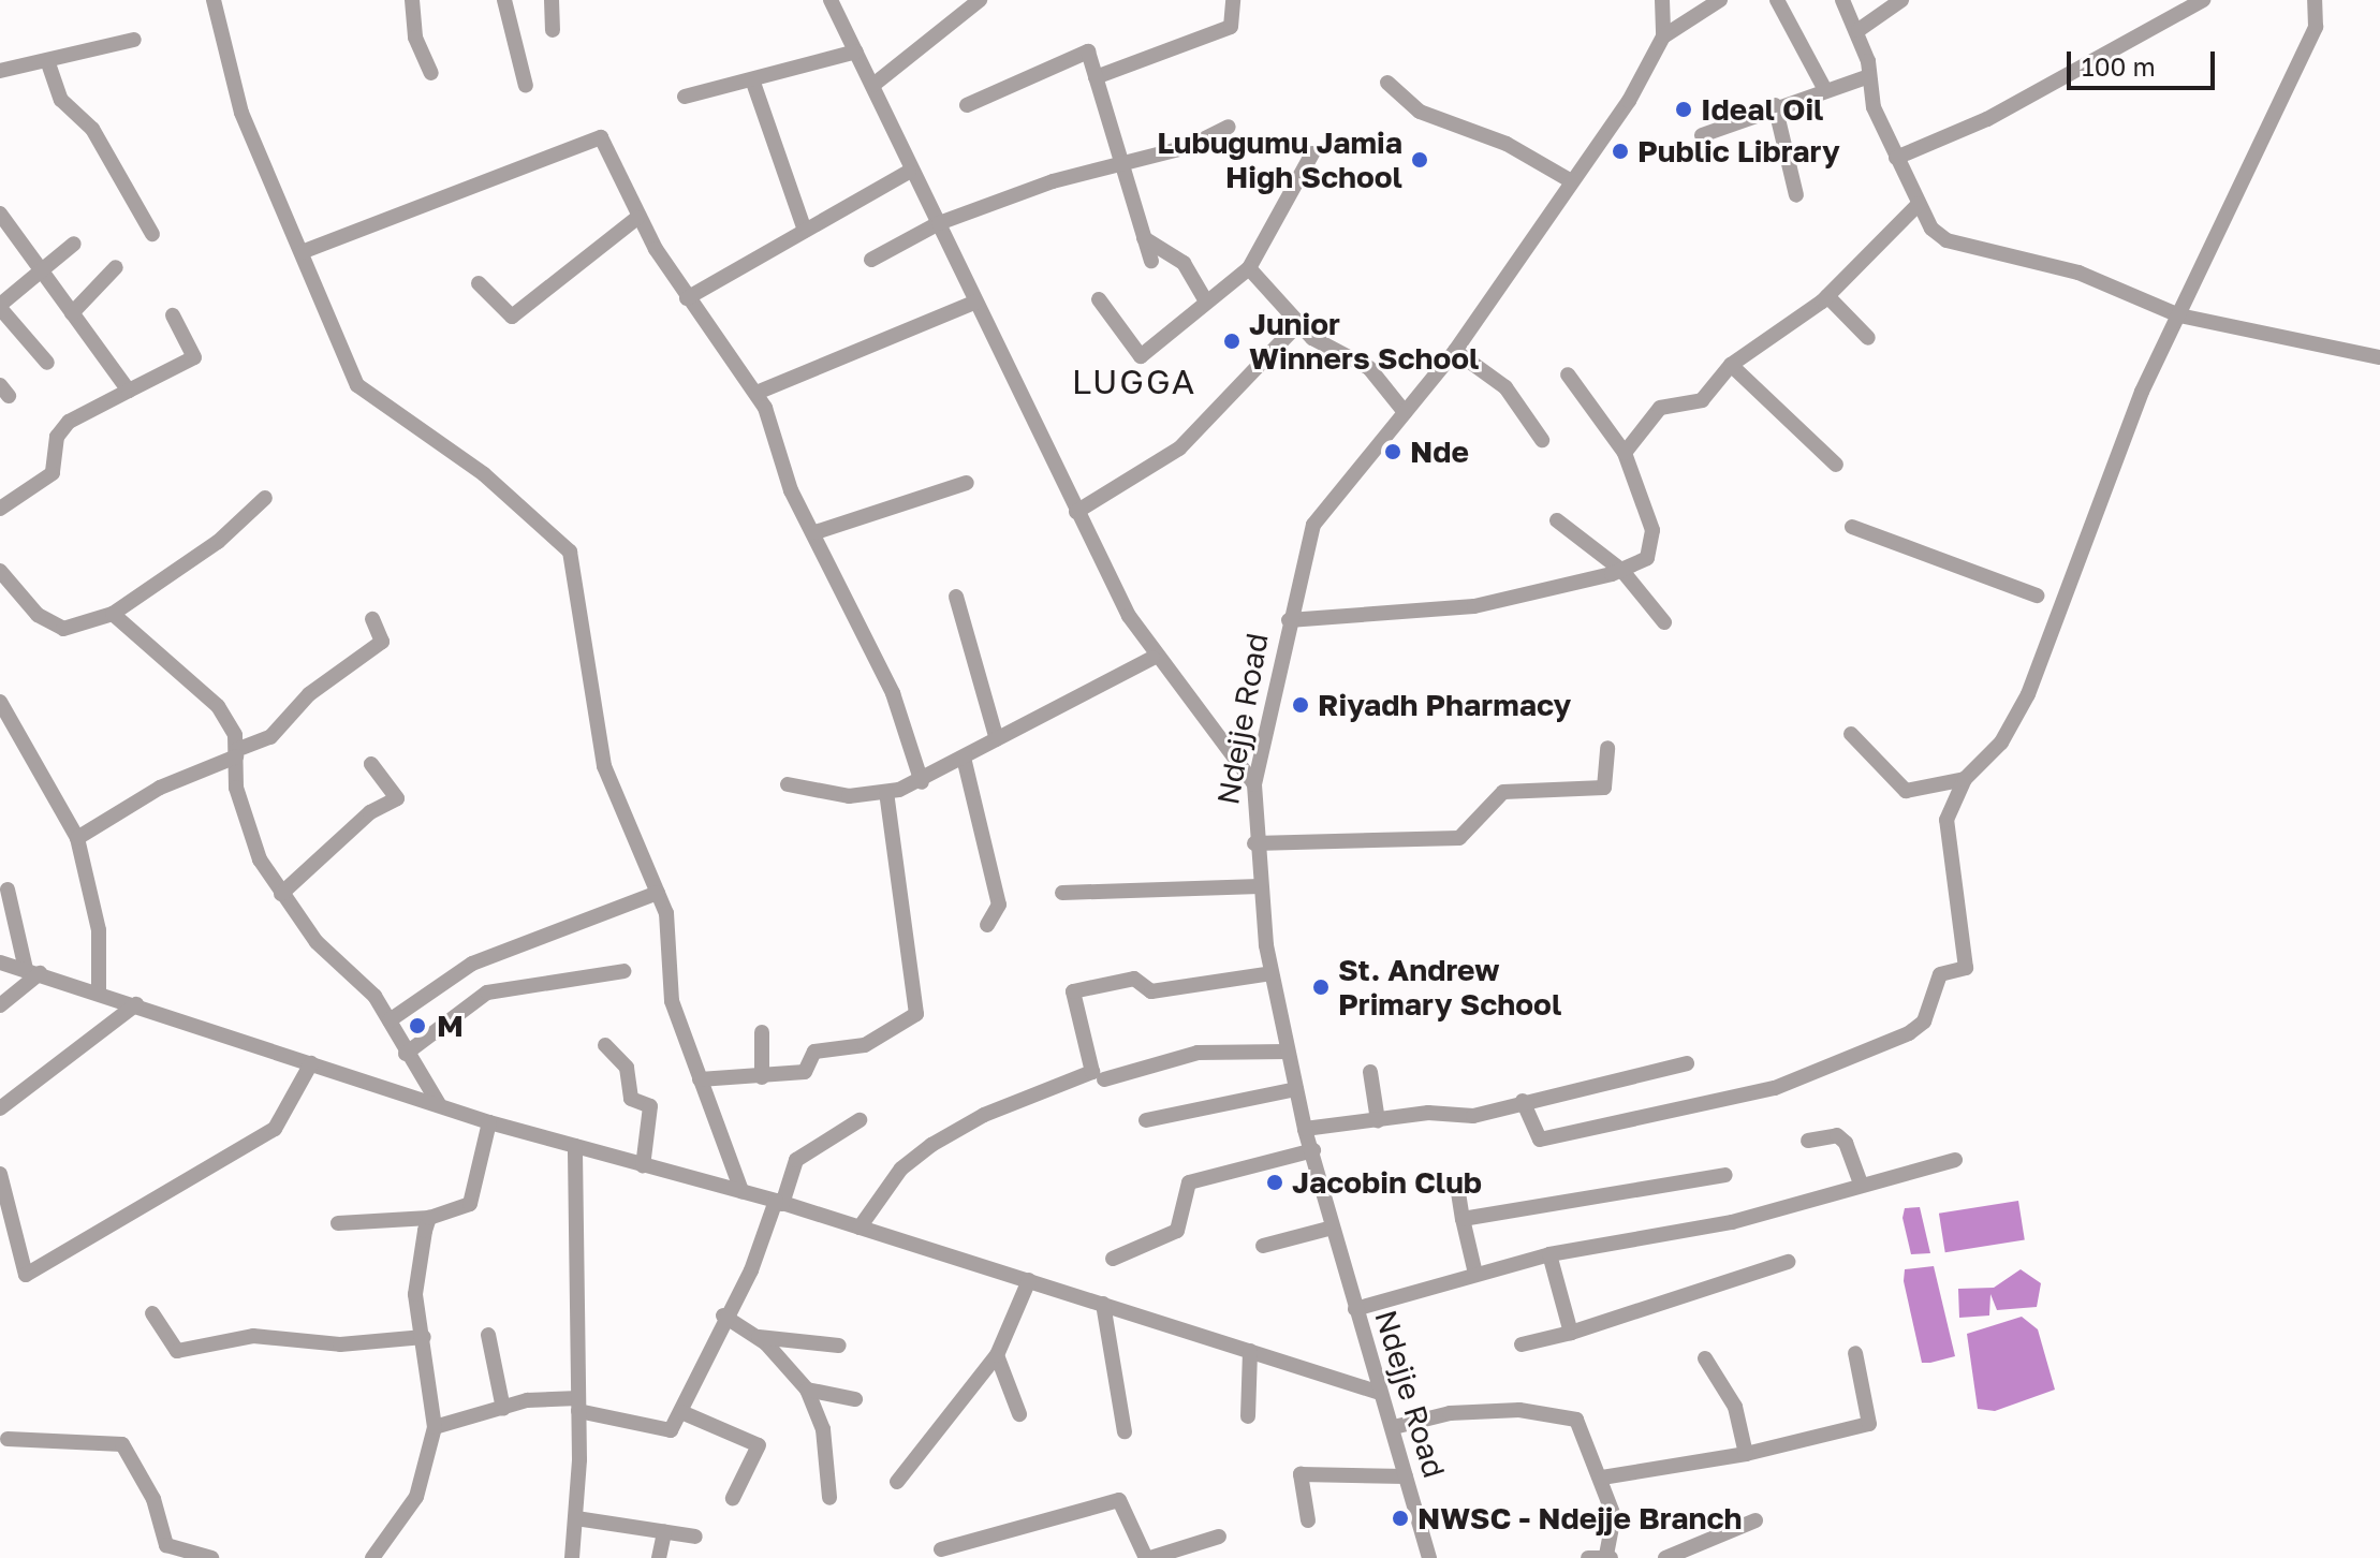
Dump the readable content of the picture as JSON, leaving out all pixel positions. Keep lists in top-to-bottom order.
{
  "streets": {
    "street": ["Ndejje Road"]
  },
  "districts": ["LUGGA"],
  "places": [
    "Ideal Oil",
    "Public Library",
    "Lubugumu Jamia High School",
    "Junior Winners School",
    "Nde",
    "Riyadh Pharmacy",
    "St. Andrew Primary School",
    "M",
    "Jacobin Club",
    "NWSC - Ndejje Branch"
  ],
  "scale_bar": "100 m"
}
